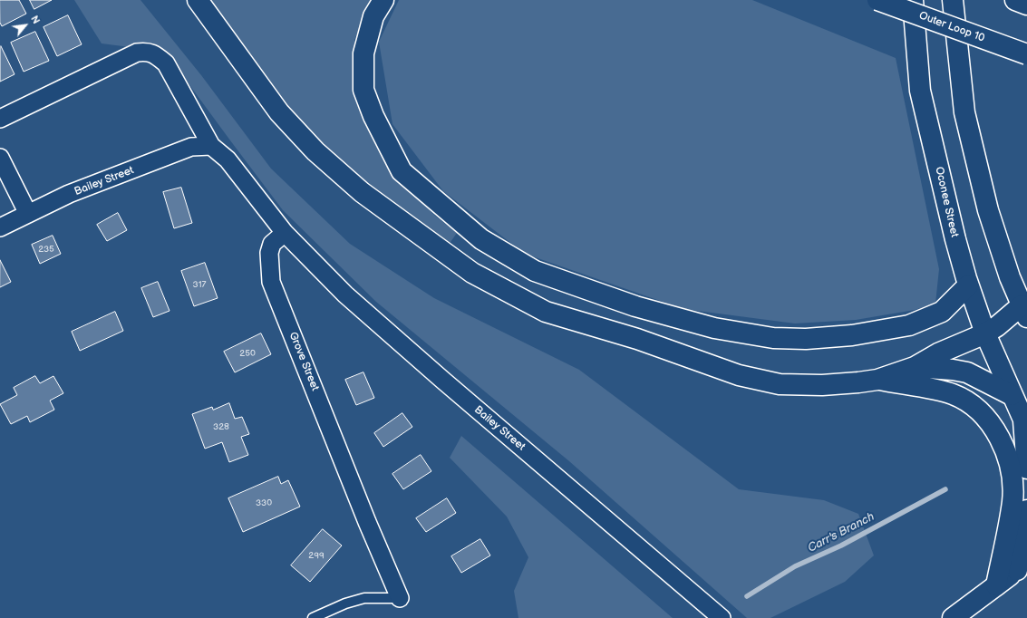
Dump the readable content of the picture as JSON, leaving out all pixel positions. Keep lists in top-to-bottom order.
{
  "streets": {
    "main road": ["Outer Loop 10", "Oconee Street"],
    "street": ["Bailey Street", "Grove Street"]
  },
  "crossings": [
    ["Bailey Street", "Grove Street"]
  ],
  "water": ["Carr's Branch"],
  "house_numbers": [
    "235",
    "317",
    "250",
    "328",
    "330",
    "299"
  ],
  "north": "top right"
}
